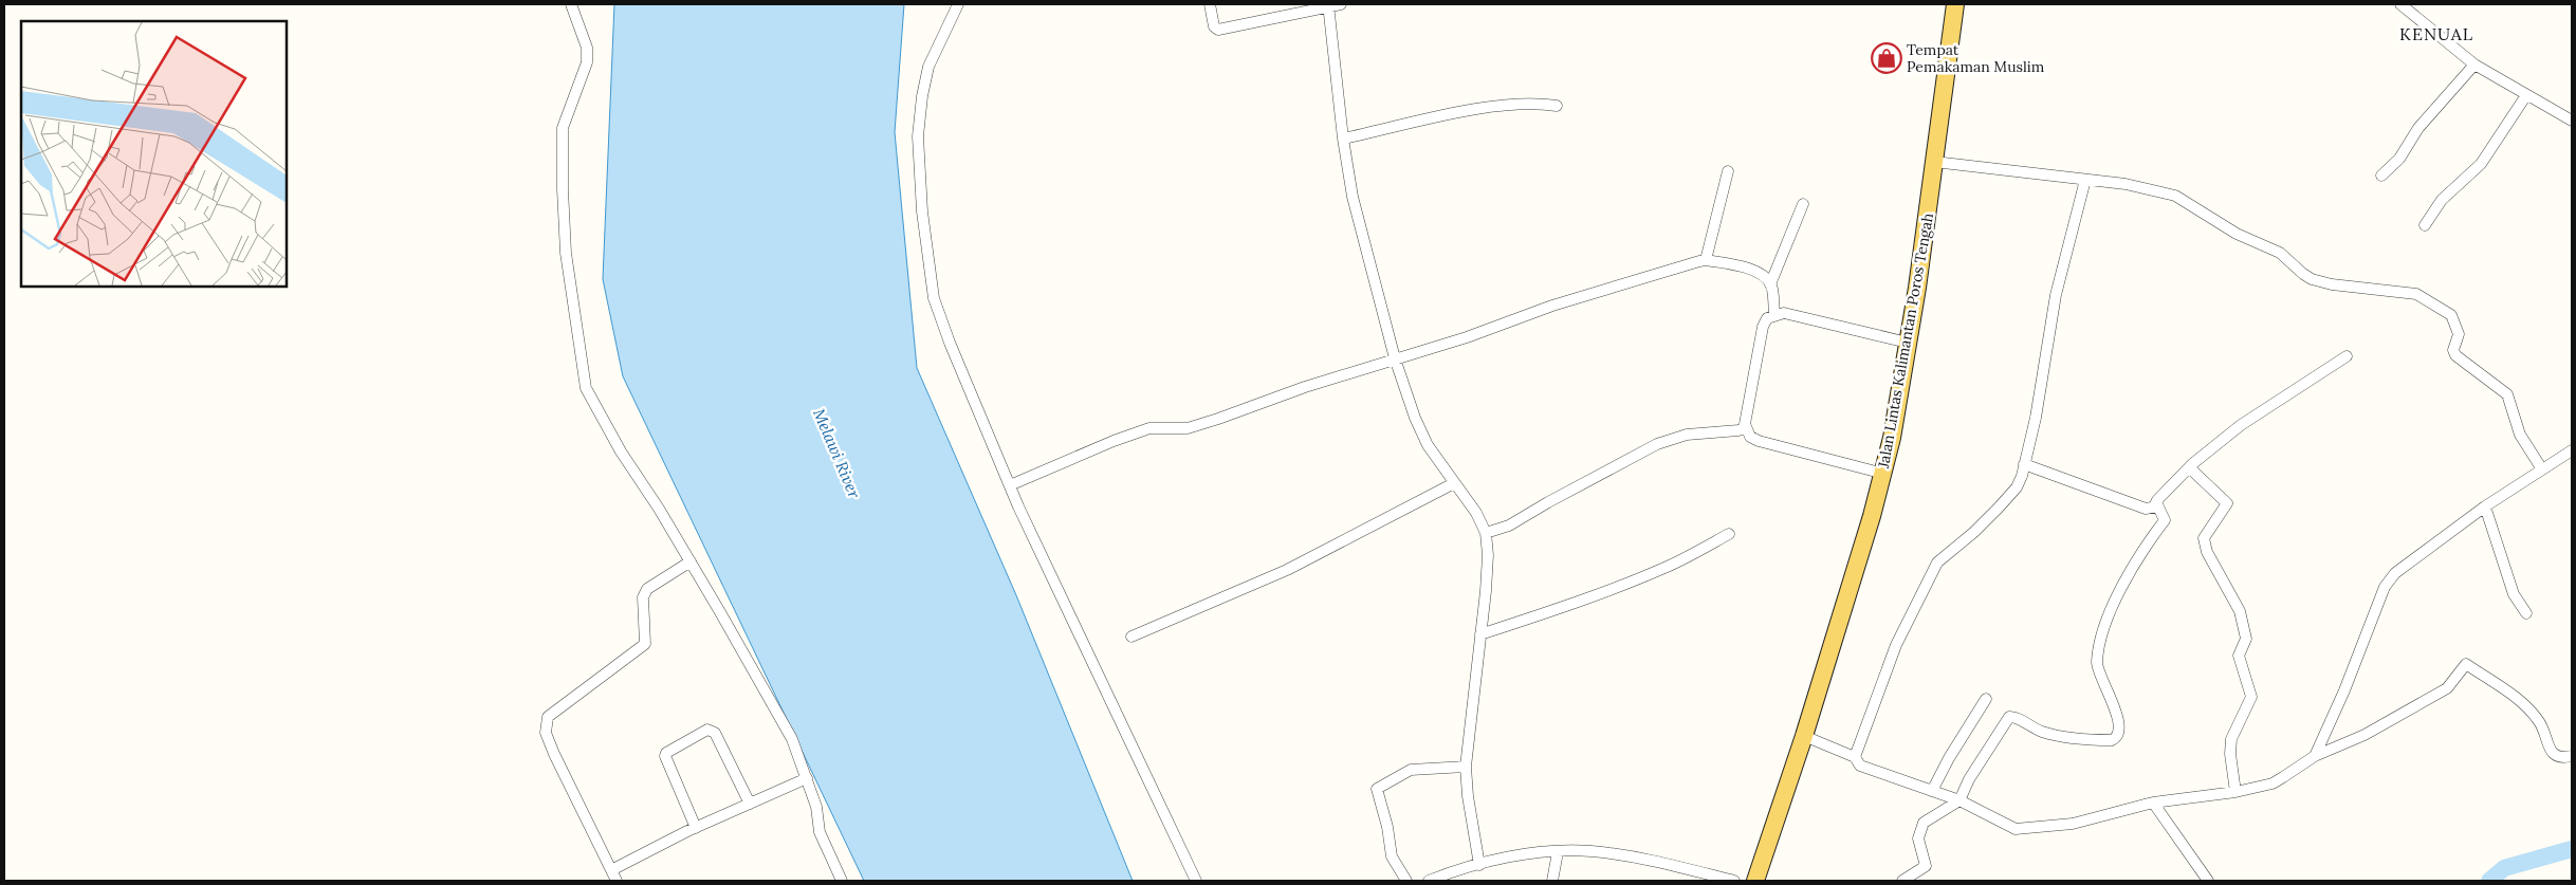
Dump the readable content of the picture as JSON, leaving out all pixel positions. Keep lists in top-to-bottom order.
{
  "streets": {
    "main road": ["Jalan Lintas Kalimantan Poros Tengah"]
  },
  "districts": ["KENUAL"],
  "water": ["Melawi River"],
  "places": {
    "shop": ["Tempat Pemakaman Muslim"]
  }
}
